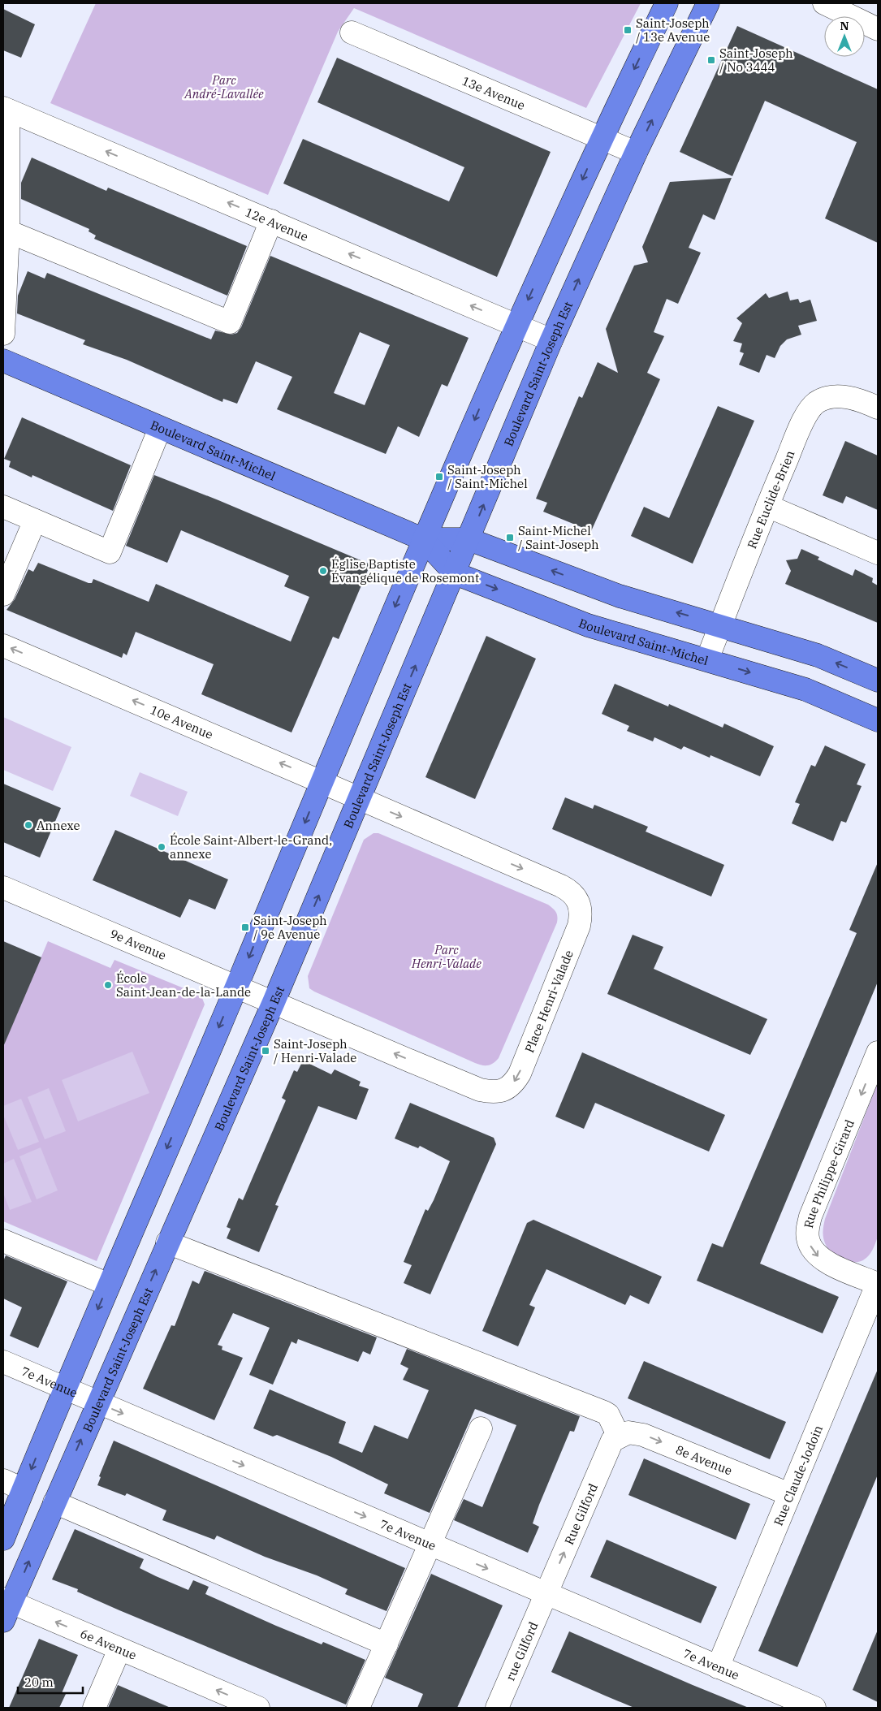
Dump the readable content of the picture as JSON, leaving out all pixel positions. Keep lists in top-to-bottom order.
{
  "streets": {
    "main road": ["Boulevard Saint-Joseph Est", "Boulevard Saint-Michel"],
    "street": [
      "13e Avenue",
      "12e Avenue",
      "Rue Euclide-Brien",
      "10e Avenue",
      "9e Avenue",
      "Place Henri-Valade",
      "Rue Philippe-Girard",
      "7e Avenue",
      "8e Avenue",
      "Rue Claude-Jodoin",
      "Rue Gilford",
      "6e Avenue",
      "rue Gilford"
    ]
  },
  "crossings": [
    ["13e Avenue", "Boulevard Saint-Joseph Est"],
    ["12e Avenue", "Boulevard Saint-Joseph Est"],
    ["Boulevard Saint-Joseph Est", "Boulevard Saint-Michel"],
    ["Boulevard Saint-Joseph Est", "10e Avenue"],
    ["Boulevard Saint-Joseph Est", "9e Avenue"],
    ["Boulevard Saint-Joseph Est", "Place Henri-Valade"],
    ["Boulevard Saint-Joseph Est", "7e Avenue"],
    ["Boulevard Saint-Joseph Est", "6e Avenue"],
    ["Boulevard Saint-Michel", "Rue Euclide-Brien"],
    ["10e Avenue", "Place Henri-Valade"],
    ["9e Avenue", "Place Henri-Valade"],
    ["Rue Philippe-Girard", "Rue Claude-Jodoin"],
    ["7e Avenue", "Rue Claude-Jodoin"],
    ["7e Avenue", "Rue Gilford"],
    ["7e Avenue", "rue Gilford"],
    ["8e Avenue", "Rue Claude-Jodoin"],
    ["8e Avenue", "Rue Gilford"],
    ["Rue Gilford", "rue Gilford"]
  ],
  "one_way": [
    "12e Avenue",
    "10e Avenue",
    "Rue Philippe-Girard",
    "8e Avenue"
  ],
  "parks": ["Parc André-Lavallée", "Parc Henri-Valade"],
  "places": {
    "transit": [
      "Saint-Joseph / 13e Avenue",
      "Saint-Joseph / No 3444",
      "Saint-Joseph / Saint-Michel",
      "Saint-Michel / Saint-Joseph",
      "Saint-Joseph / 9e Avenue",
      "Saint-Joseph / Henri-Valade"
    ],
    "other": [
      "Église Baptiste Évangélique de Rosemont",
      "Annexe",
      "École Saint-Albert-le-Grand, annexe",
      "École Saint-Jean-de-la-Lande"
    ]
  },
  "scale_bar": "20 m",
  "north": "top"
}
